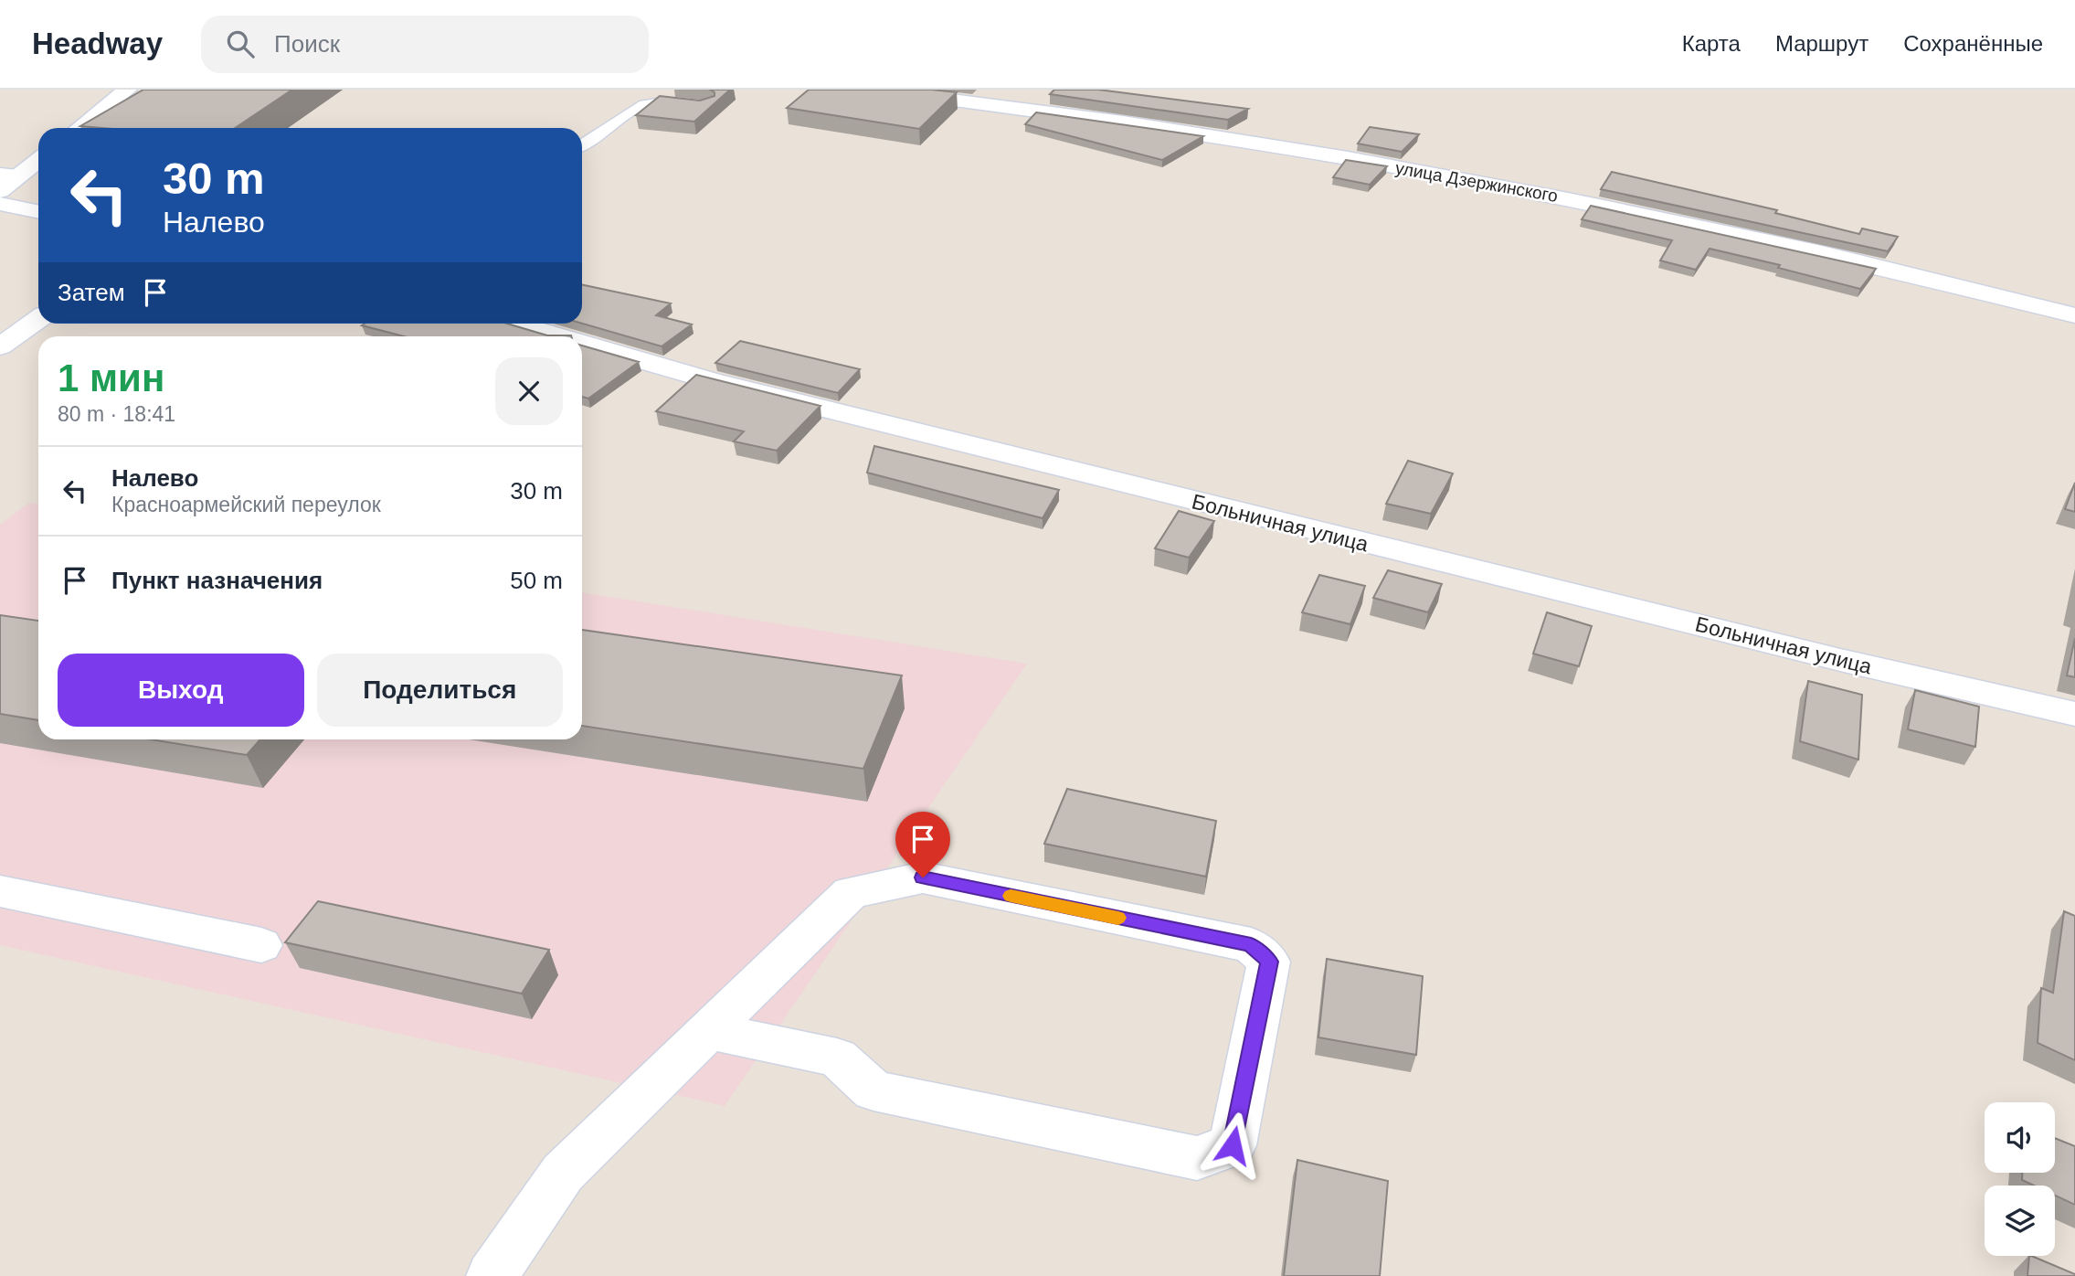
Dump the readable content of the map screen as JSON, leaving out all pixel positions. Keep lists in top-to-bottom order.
{
  "streets": {
    "street": ["улица Дзержинского", "Больничная улица"]
  },
  "page": {
    "header": "Headway",
    "search": "Поиск",
    "nav": ["Карта", "Маршрут", "Сохранённые"],
    "turn": ["30 m", "Налево"],
    "then": "Затем",
    "heading": ["1 мин", "80 m · 18:41"],
    "list": [
      {
        "name": "Налево",
        "note": "Красноармейский переулок",
        "value": "30 m"
      },
      {
        "name": "Пункт назначения",
        "value": "50 m"
      }
    ],
    "buttons": ["Выход", "Поделиться"]
  }
}
